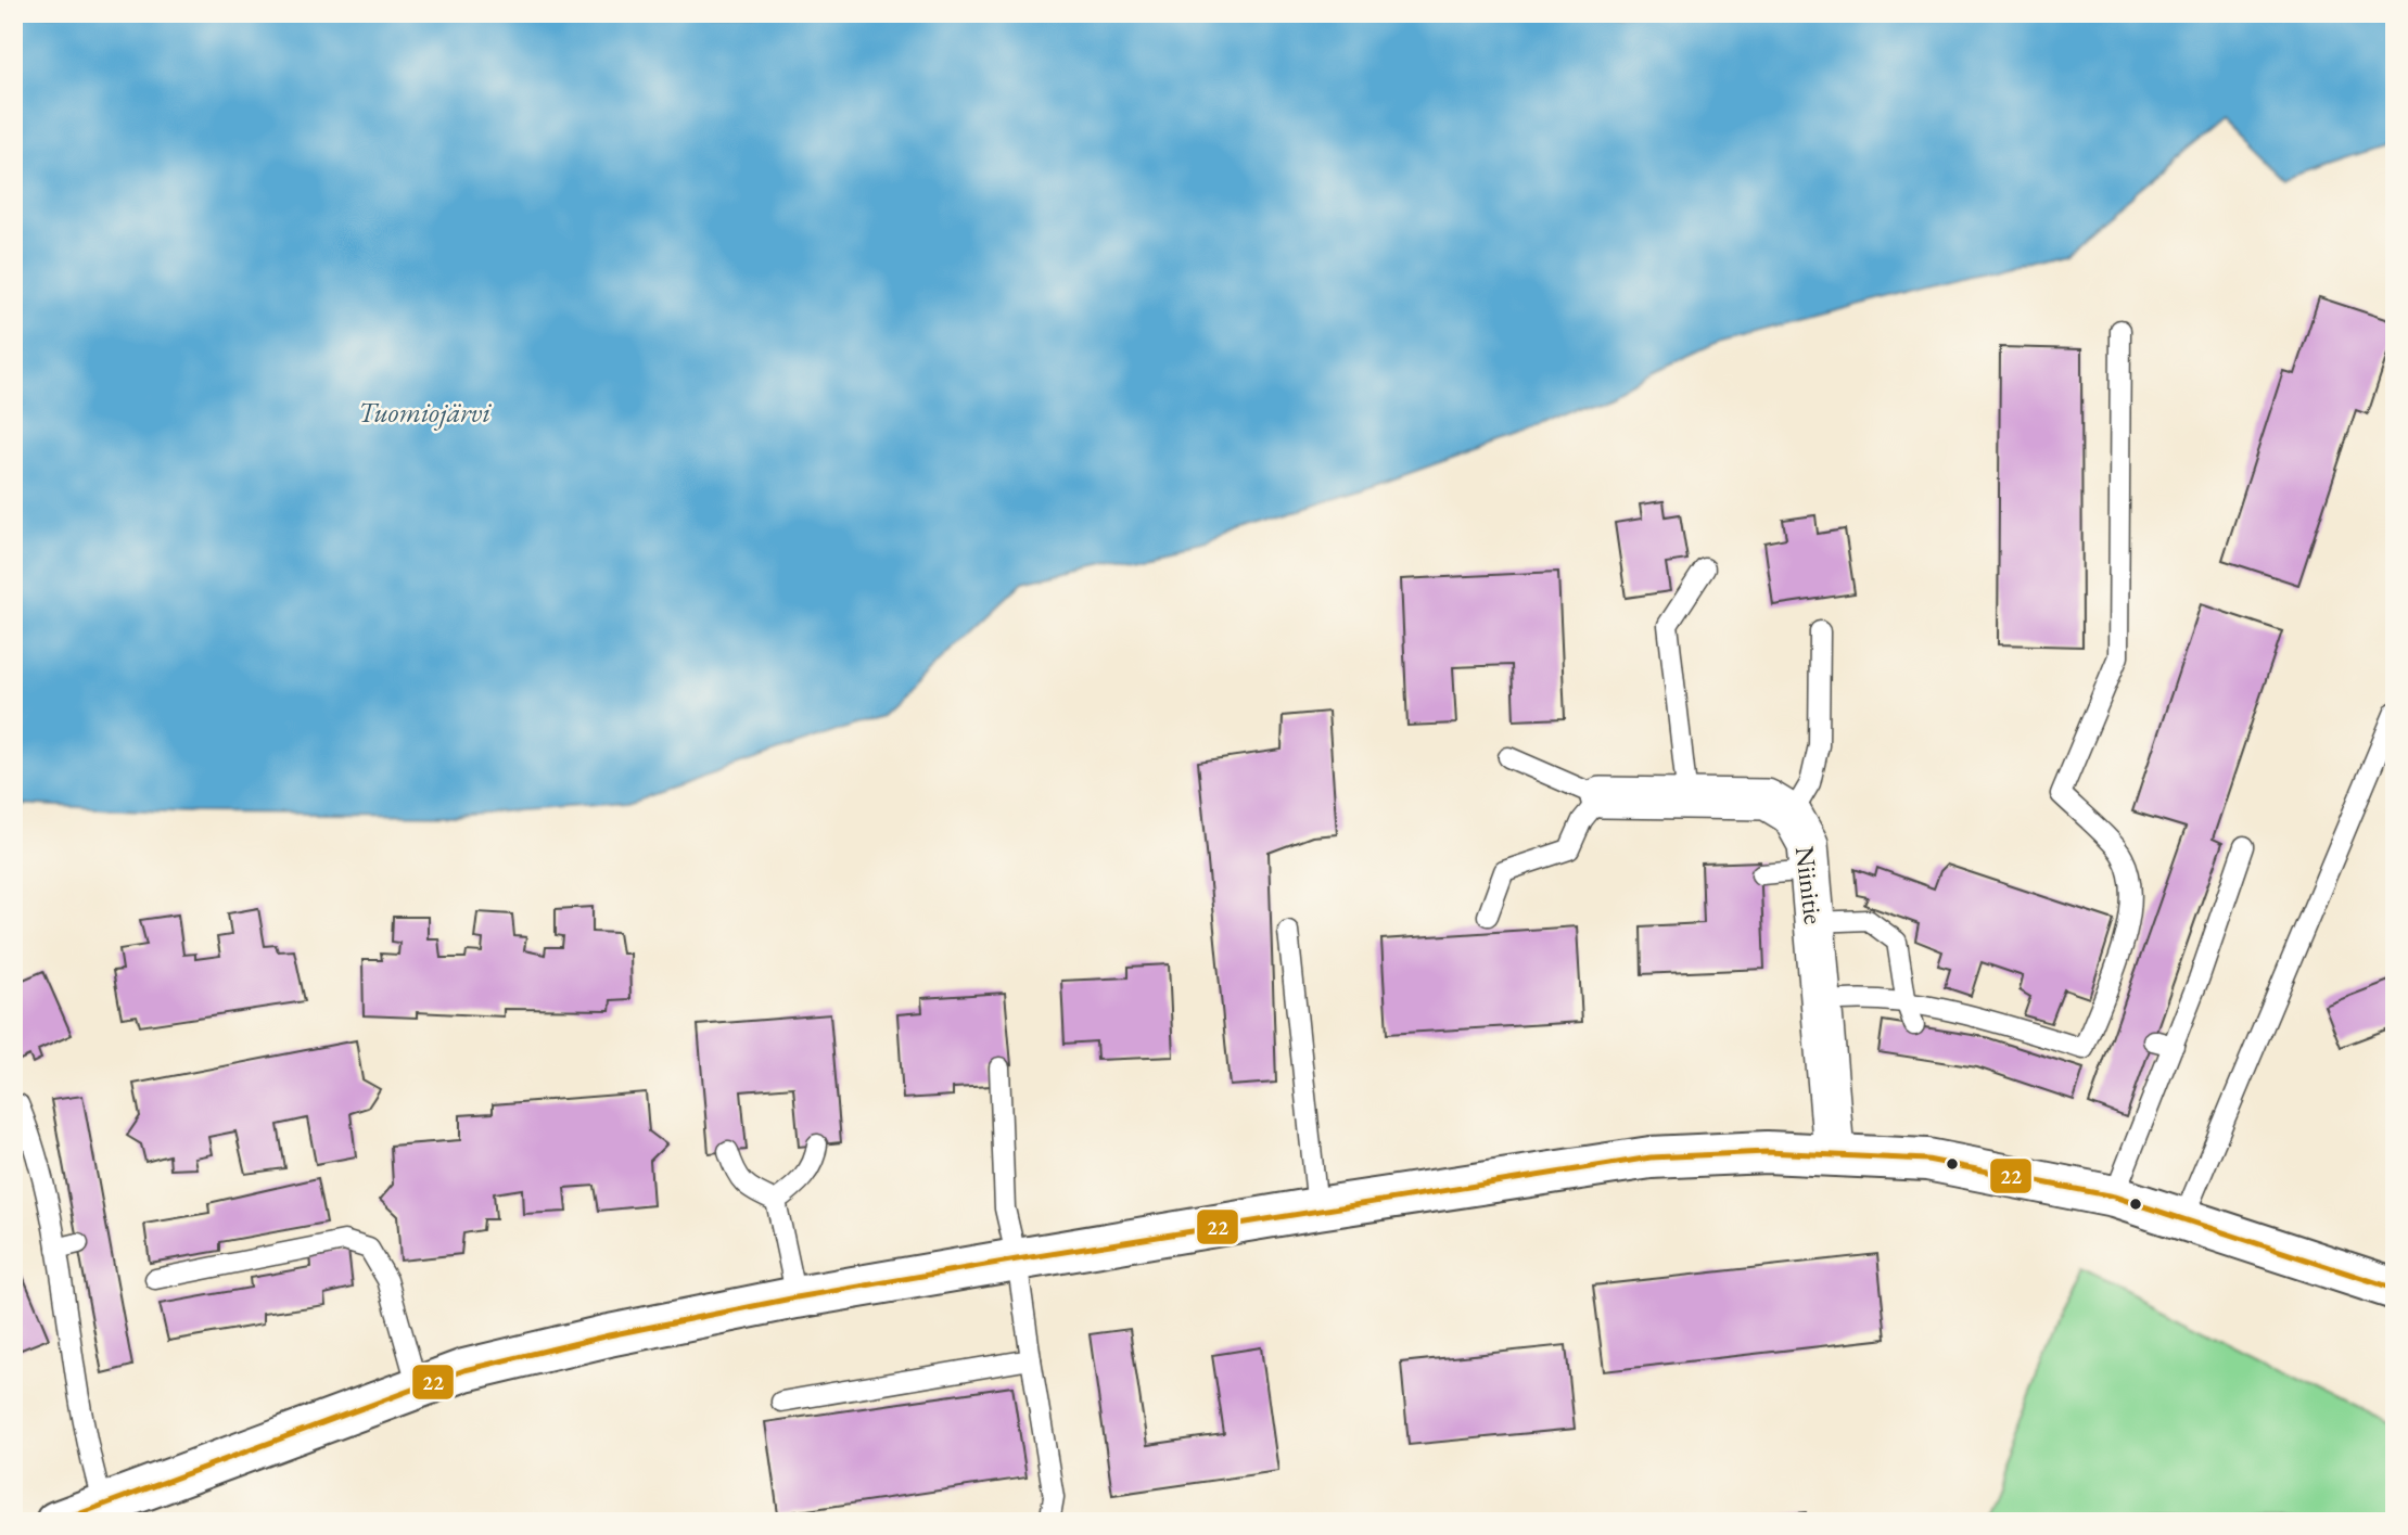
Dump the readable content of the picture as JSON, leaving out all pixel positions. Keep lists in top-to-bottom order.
{
  "streets": {
    "street": ["Niinitie"]
  },
  "water": ["Tuomiojärvi"],
  "lines": ["transit line 22"]
}
